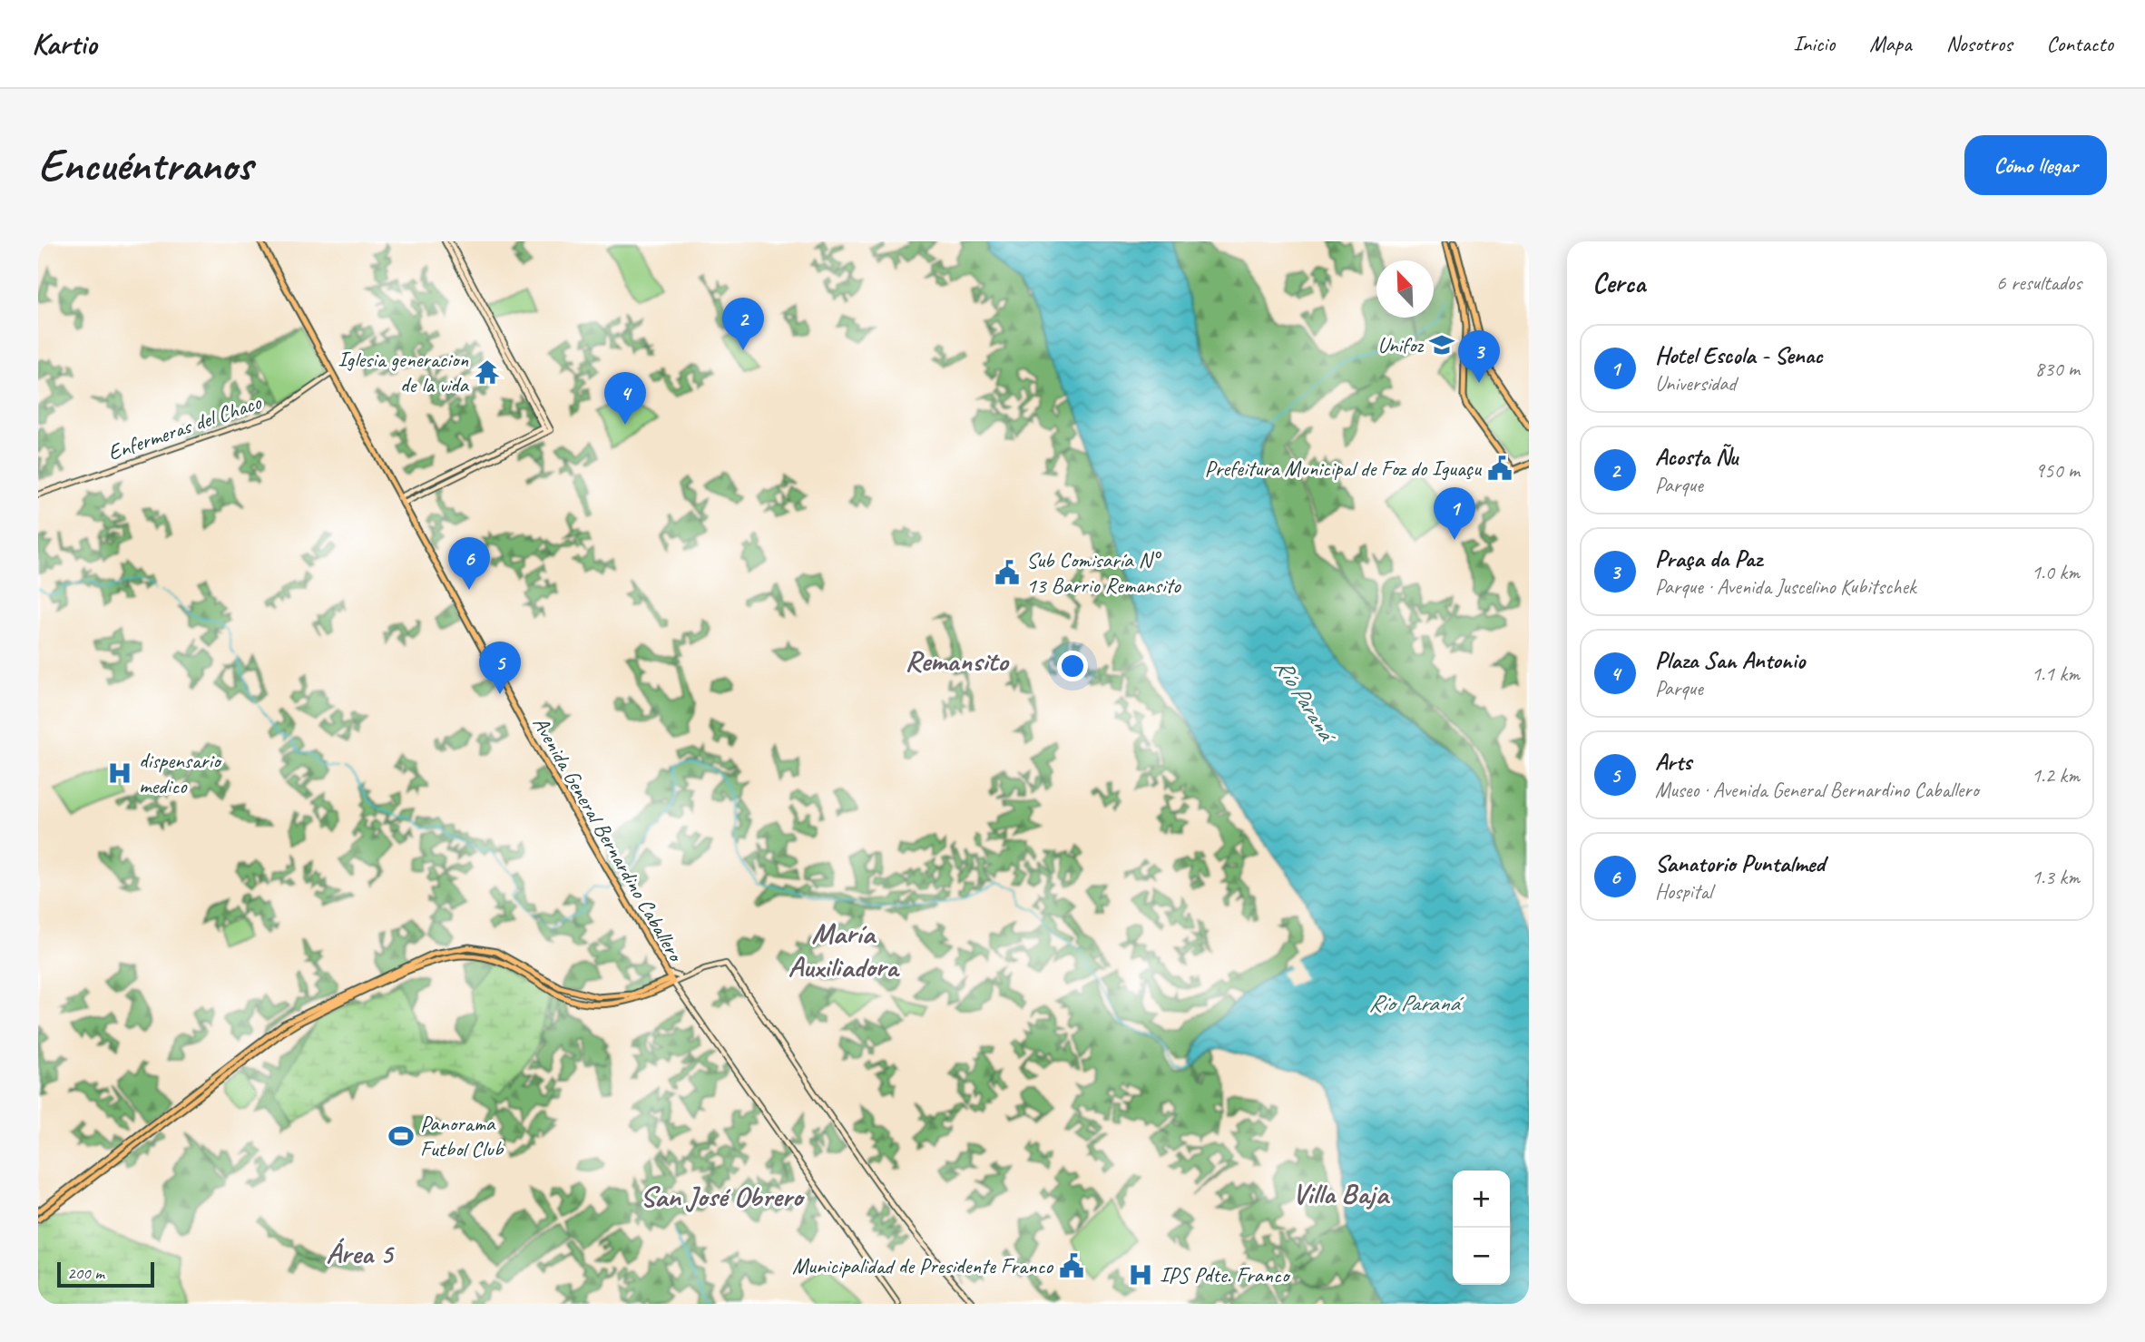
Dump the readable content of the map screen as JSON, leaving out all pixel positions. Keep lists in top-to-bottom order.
{
  "streets": {
    "main road": ["Enfermeras del Chaco", "Avenida General Bernardino Caballero"]
  },
  "crossings": [
    ["Enfermeras del Chaco", "Avenida General Bernardino Caballero"]
  ],
  "districts": [
    "Remansito",
    "María Auxiliadora",
    "Villa Baja",
    "San José Obrero",
    "Área 5"
  ],
  "water": ["Río Paraná", "Rio Paraná"],
  "places": {
    "school or university": ["Unifoz"],
    "temple": ["Iglesia generacion de la vida"],
    "public building": ["Prefeitura Municipal de Foz do Iguaçu", "Sub Comisaría N° 13 Barrio Remansito", "Municipalidad de Presidente Franco"],
    "hospital": ["dispensario medico", "IPS Pdte. Franco"],
    "sports": ["Panorama Futbol Club"]
  },
  "scale_bar": "200 m",
  "north": "top left",
  "page": {
    "header": "Kartio",
    "nav": [
      "Inicio",
      "Mapa",
      "Nosotros",
      "Contacto"
    ],
    "buttons": "Cómo llegar",
    "title": "Encuéntranos",
    "heading": ["Cerca", "6 resultados"],
    "pins": [
      "2",
      "3",
      "4",
      "1",
      "6",
      "5"
    ],
    "list": [
      {
        "mark": "1",
        "name": "Hotel Escola - Senac",
        "note": "Universidad",
        "value": "830 m"
      },
      {
        "mark": "2",
        "name": "Acosta Ñu",
        "note": "Parque",
        "value": "950 m"
      },
      {
        "mark": "3",
        "name": "Praça da Paz",
        "note": "Parque · Avenida Juscelino Kubitschek",
        "value": "1.0 km"
      },
      {
        "mark": "4",
        "name": "Plaza San Antonio",
        "note": "Parque",
        "value": "1.1 km"
      },
      {
        "mark": "5",
        "name": "Arts",
        "note": "Museo · Avenida General Bernardino Caballero",
        "value": "1.2 km"
      },
      {
        "mark": "6",
        "name": "Sanatorio Puntalmed",
        "note": "Hospital",
        "value": "1.3 km"
      }
    ],
    "map_buttons": ["+", "−"],
    "scale": "200 m"
  }
}
